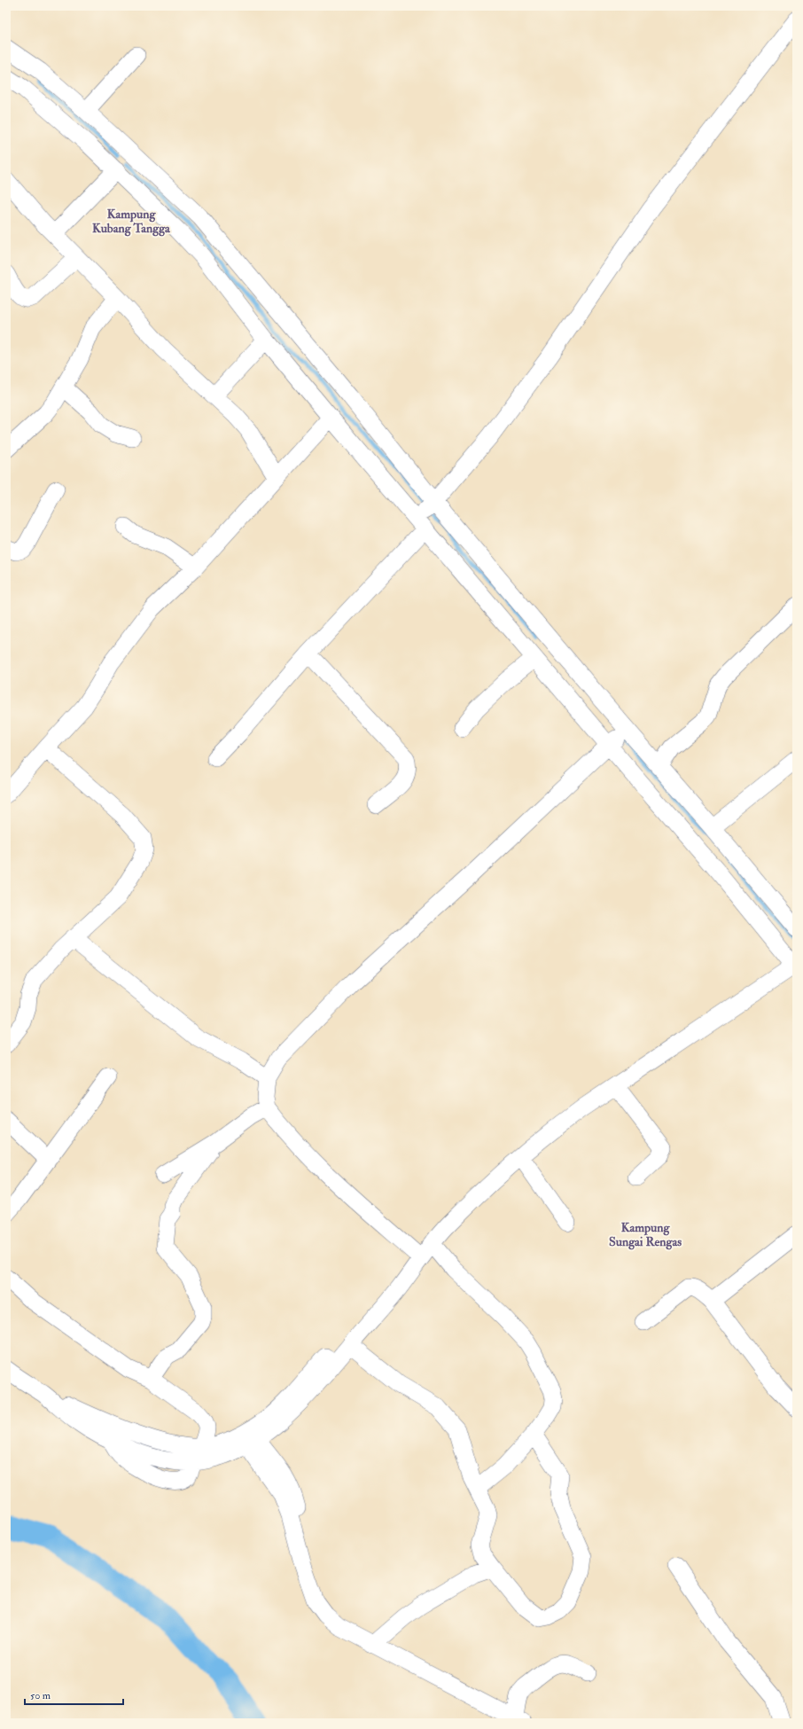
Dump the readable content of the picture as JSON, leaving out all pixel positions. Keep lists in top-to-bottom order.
{
  "districts": ["Kampung Kubang Tangga", "Kampung Sungai Rengas"],
  "scale_bar": "50 m"
}
